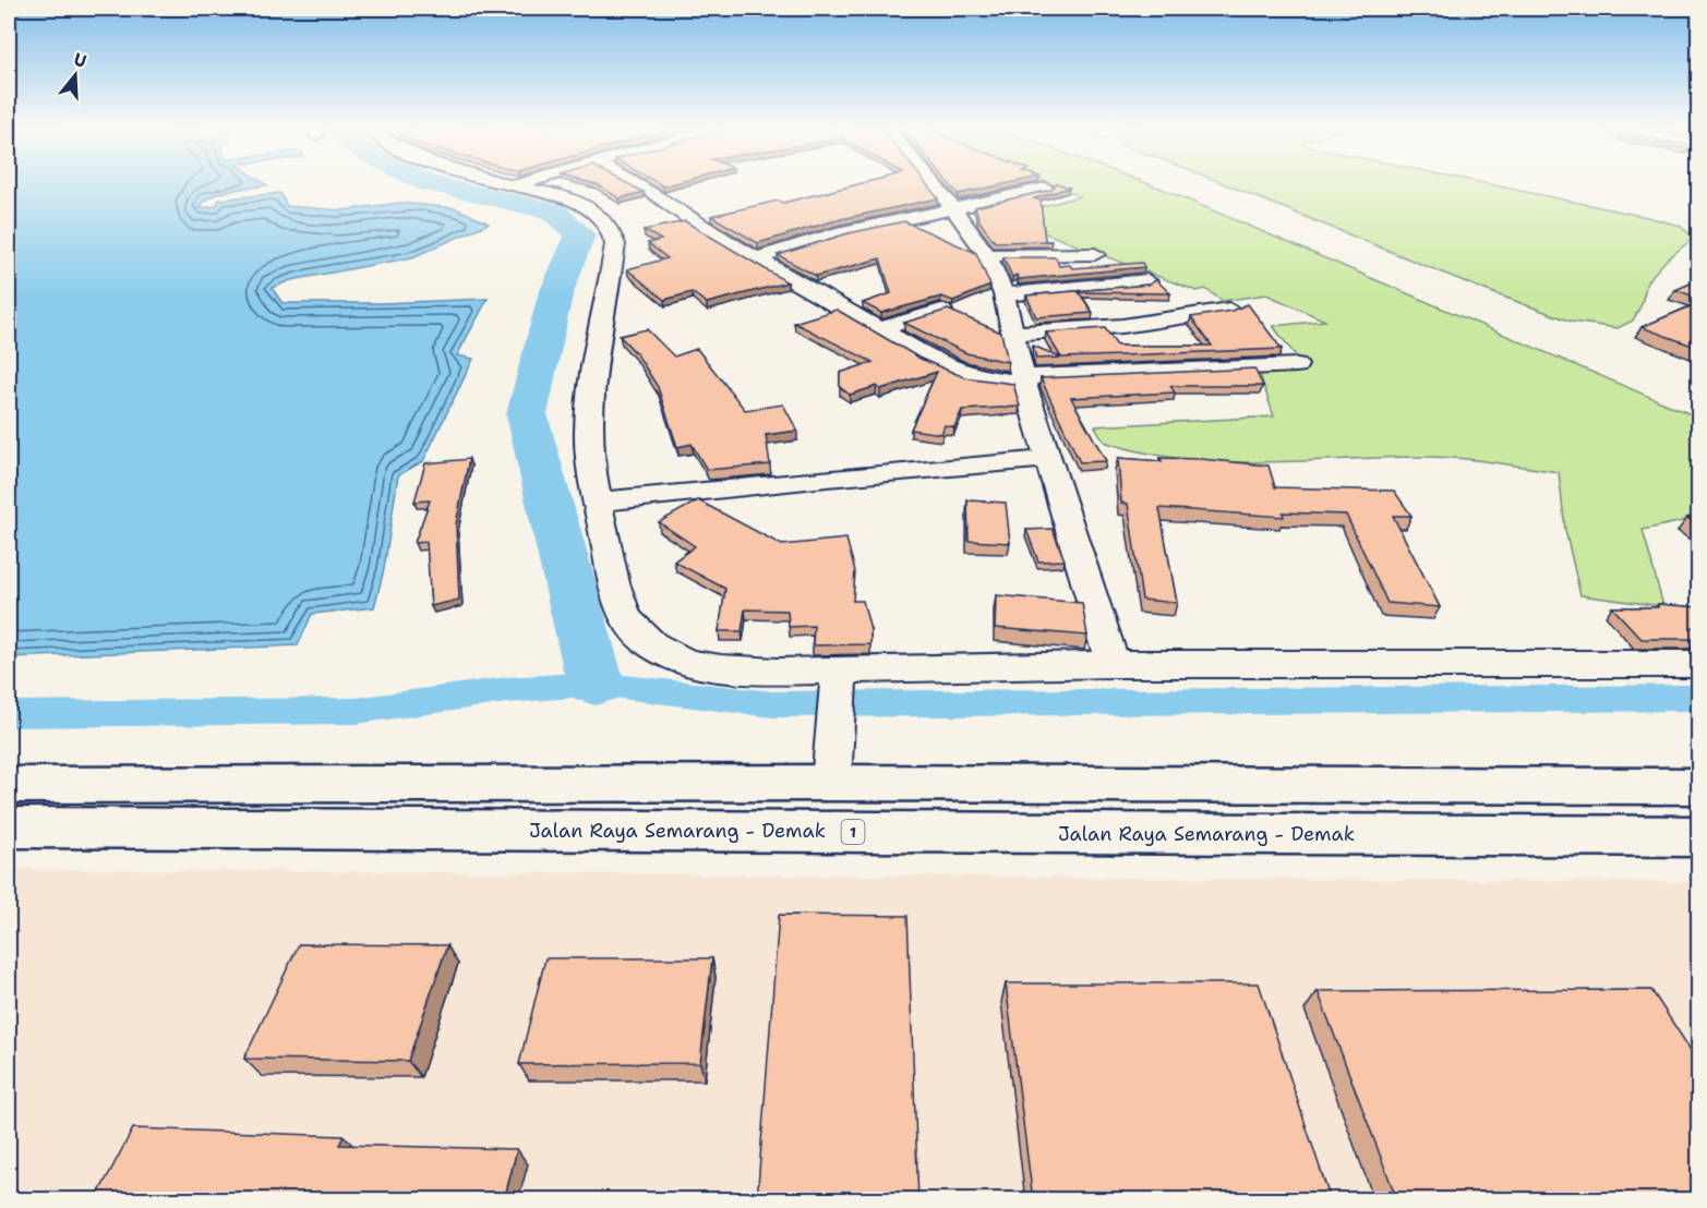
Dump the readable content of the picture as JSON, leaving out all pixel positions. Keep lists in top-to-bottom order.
{
  "streets": {
    "highway": ["Jalan Raya Semarang - Demak", "1"]
  },
  "north": "top"
}
